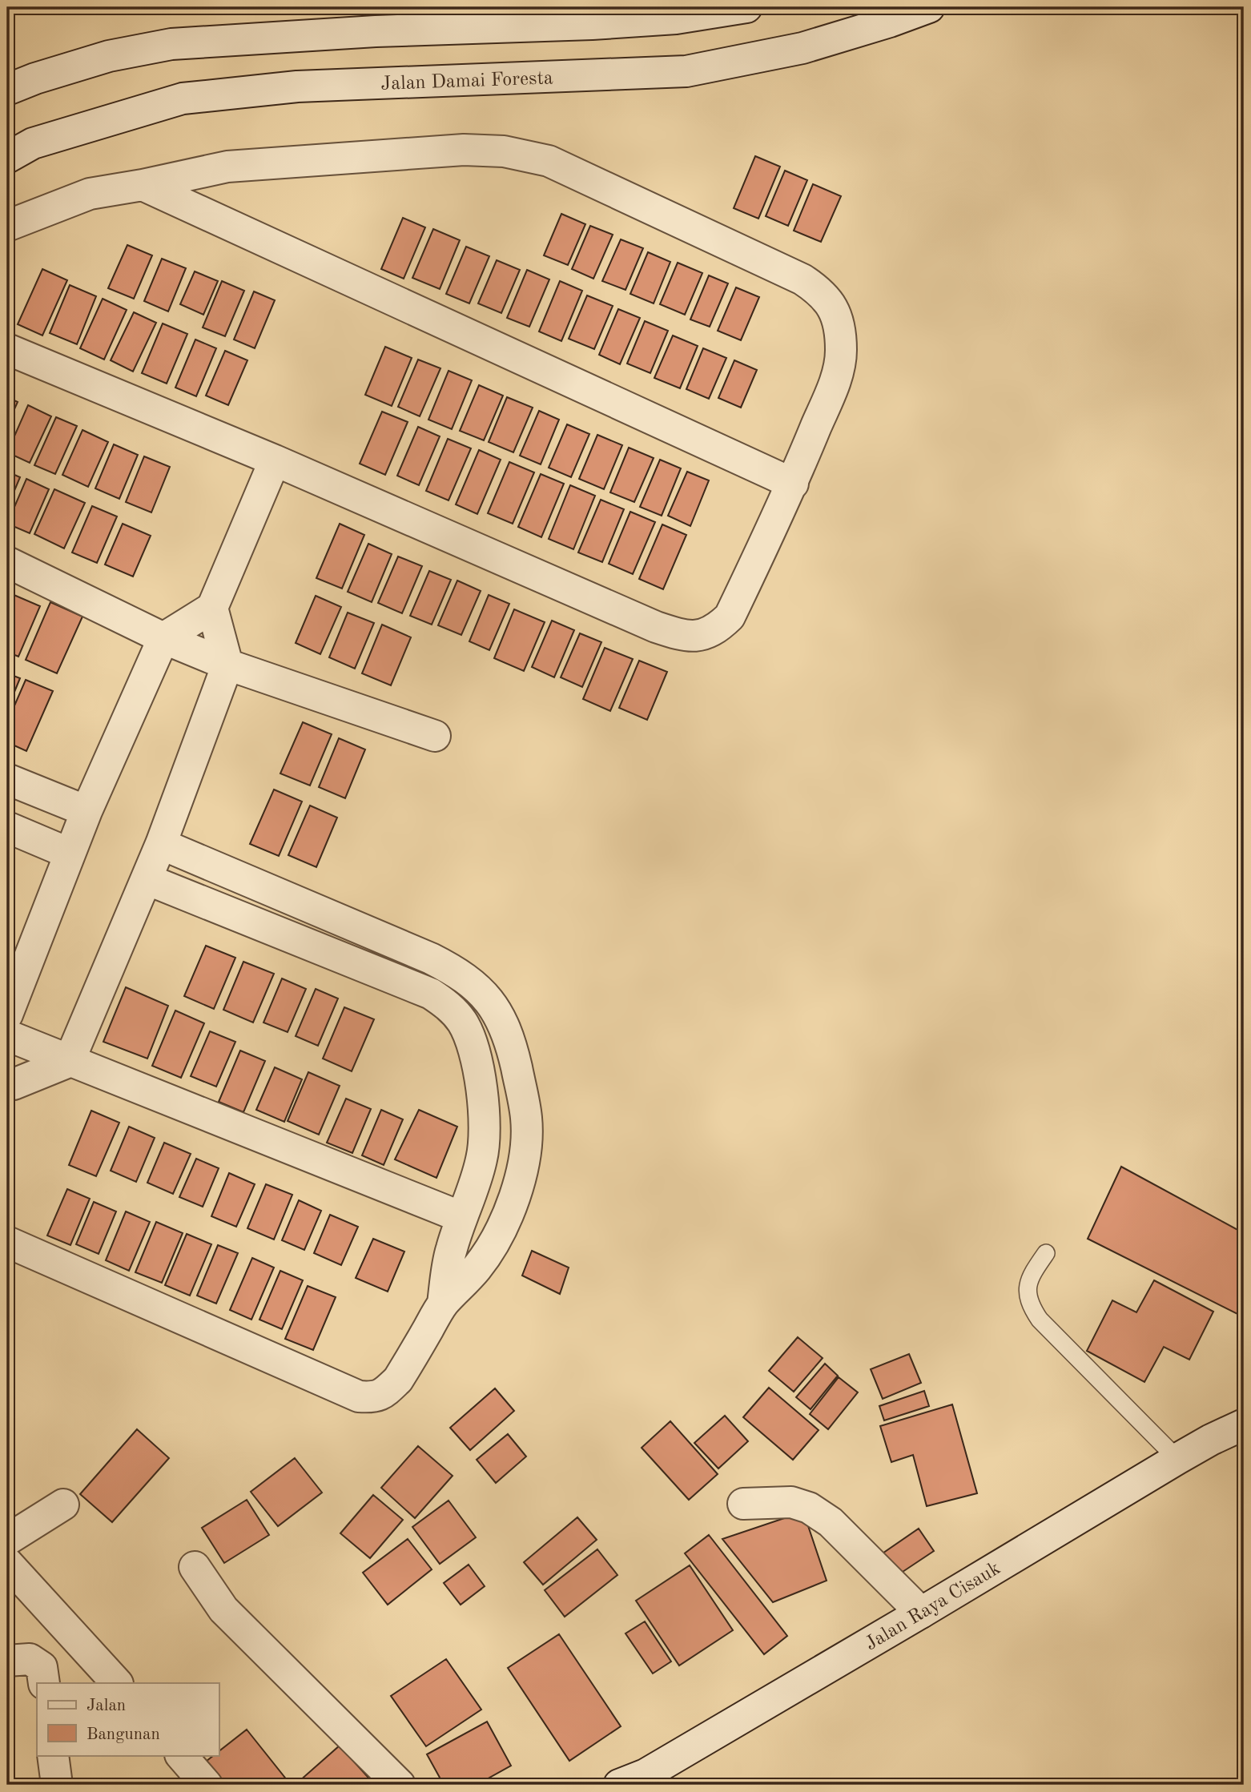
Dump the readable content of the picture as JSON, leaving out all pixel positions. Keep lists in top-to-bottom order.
{
  "streets": {
    "street": ["Jalan Damai Foresta", "Jalan Raya Cisauk"]
  },
  "legend": ["Jalan", "Bangunan"]
}
